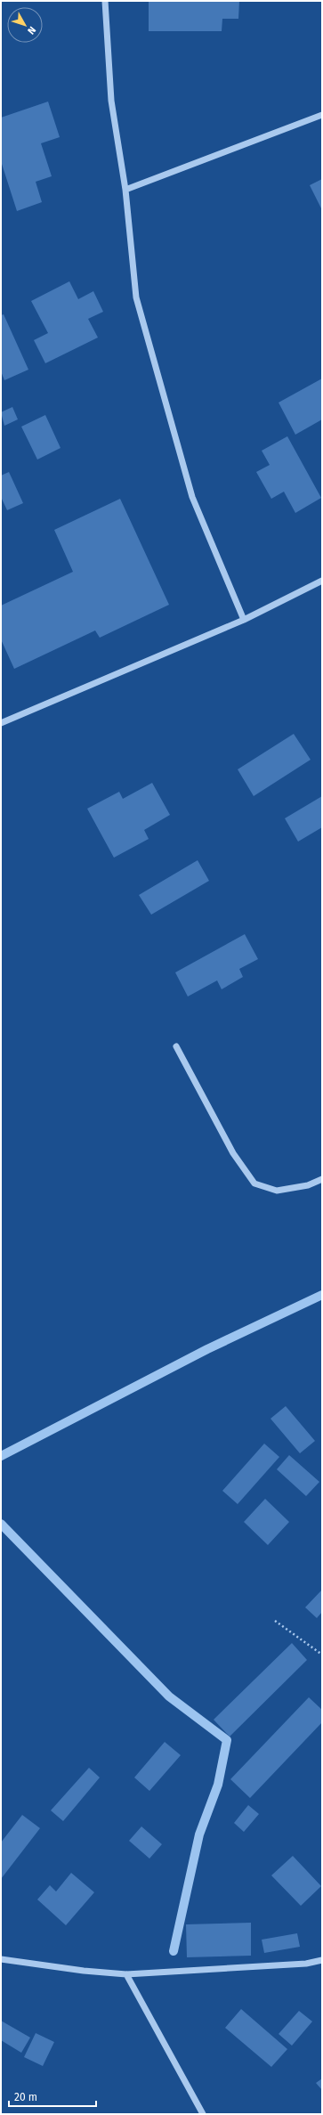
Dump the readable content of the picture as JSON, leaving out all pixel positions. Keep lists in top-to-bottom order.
{
  "scale_bar": "20 m",
  "north": "bottom right"
}
